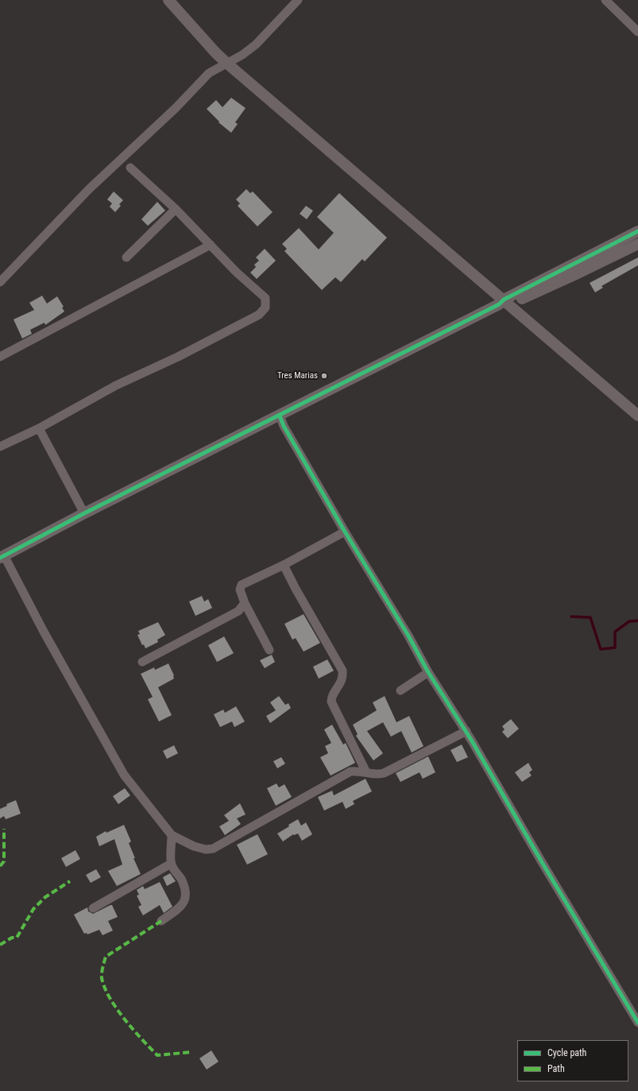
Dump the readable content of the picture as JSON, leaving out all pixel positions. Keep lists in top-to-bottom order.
{
  "places": ["Tres Marias"],
  "legend": ["Cycle path", "Path"]
}
